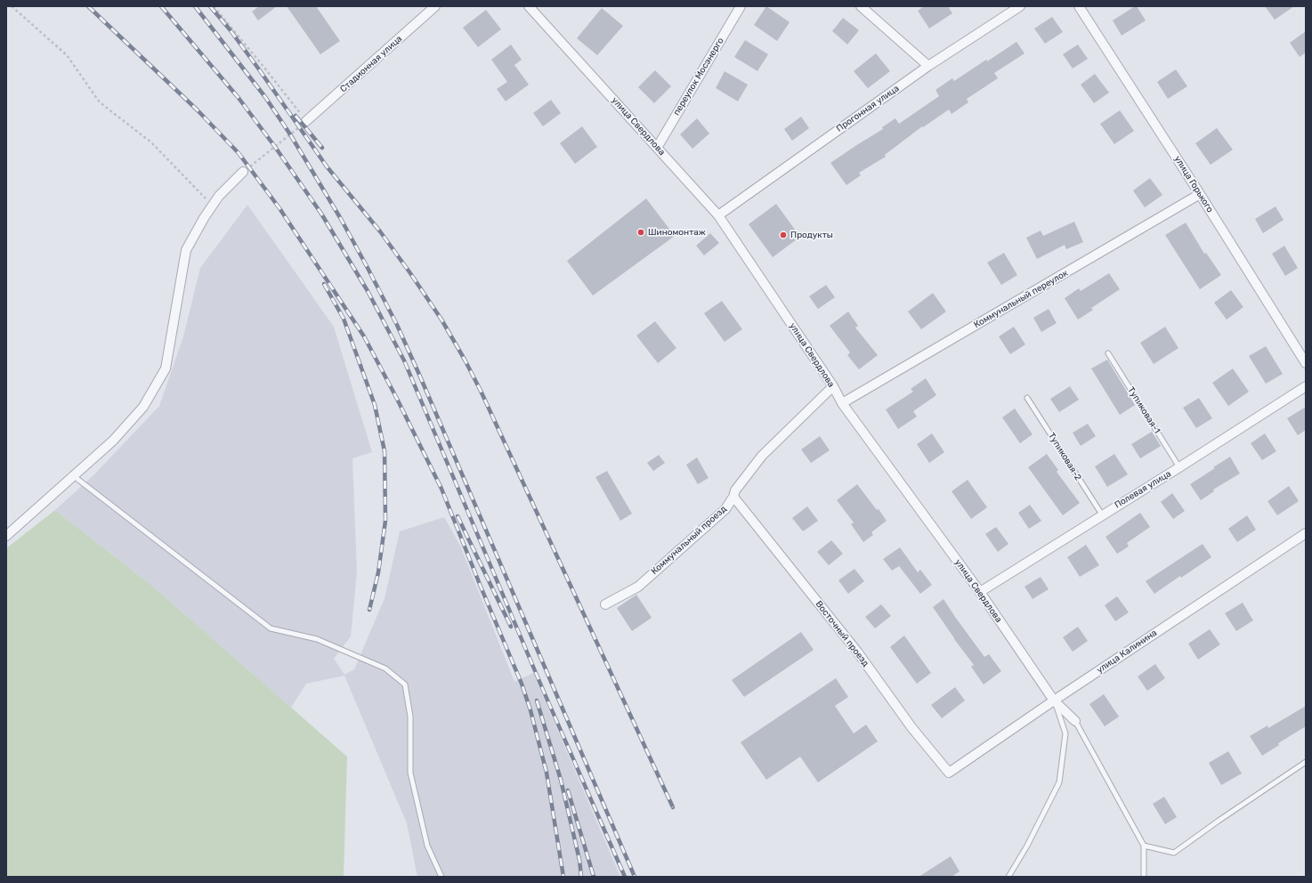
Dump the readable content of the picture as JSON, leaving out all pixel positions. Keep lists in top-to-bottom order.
{
  "streets": {
    "street": [
      "Стадионная улица",
      "переулок Мосэнерго",
      "Прогонная улица",
      "улица Свердлова",
      "улица Горького",
      "Коммунальный переулок",
      "Полевая улица",
      "Коммунальный проезд",
      "Восточный проезд",
      "улица Калинина"
    ],
    "lane": ["Тупиковая-1", "Тупиковая-2"]
  },
  "crossings": [
    ["переулок Мосэнерго", "улица Свердлова"],
    ["Прогонная улица", "улица Свердлова"],
    ["улица Свердлова", "Коммунальный переулок"],
    ["улица Свердлова", "Полевая улица"],
    ["улица Свердлова", "Коммунальный проезд"],
    ["улица Свердлова", "улица Калинина"],
    ["улица Горького", "Коммунальный переулок"],
    ["Тупиковая-1", "Полевая улица"],
    ["Тупиковая-2", "Полевая улица"],
    ["Коммунальный проезд", "Восточный проезд"],
    ["Восточный проезд", "улица Калинина"]
  ],
  "places": ["Шиномонтаж", "Продукты"]
}
